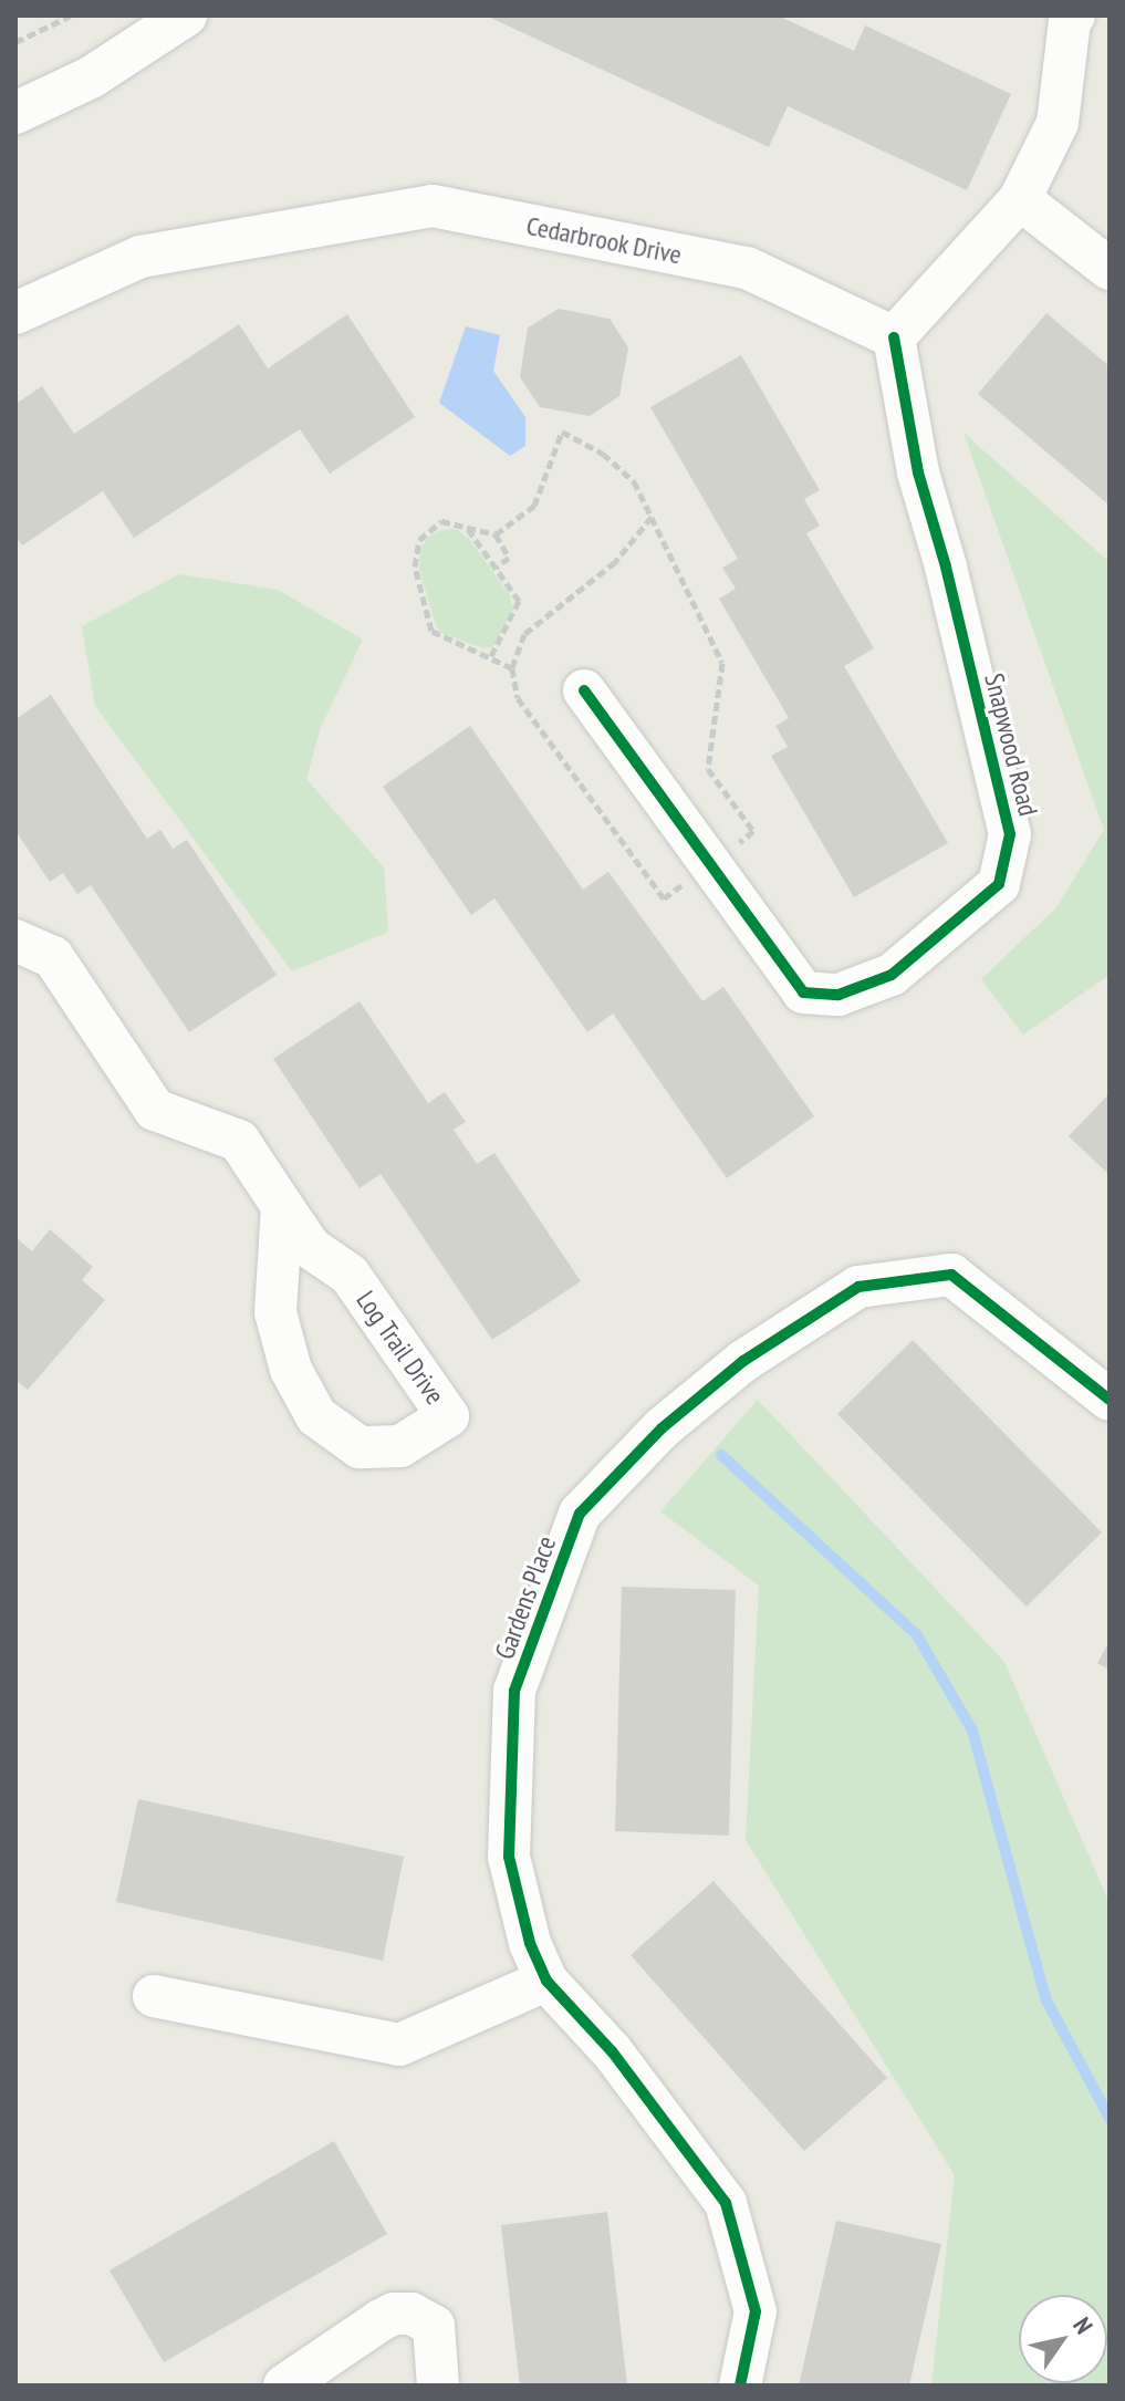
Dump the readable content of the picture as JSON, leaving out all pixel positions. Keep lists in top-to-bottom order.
{
  "streets": {
    "street": [
      "Cedarbrook Drive",
      "Snapwood Road",
      "Log Trail Drive",
      "Gardens Place"
    ]
  },
  "crossings": [
    ["Cedarbrook Drive", "Snapwood Road"]
  ],
  "north": "top right"
}
